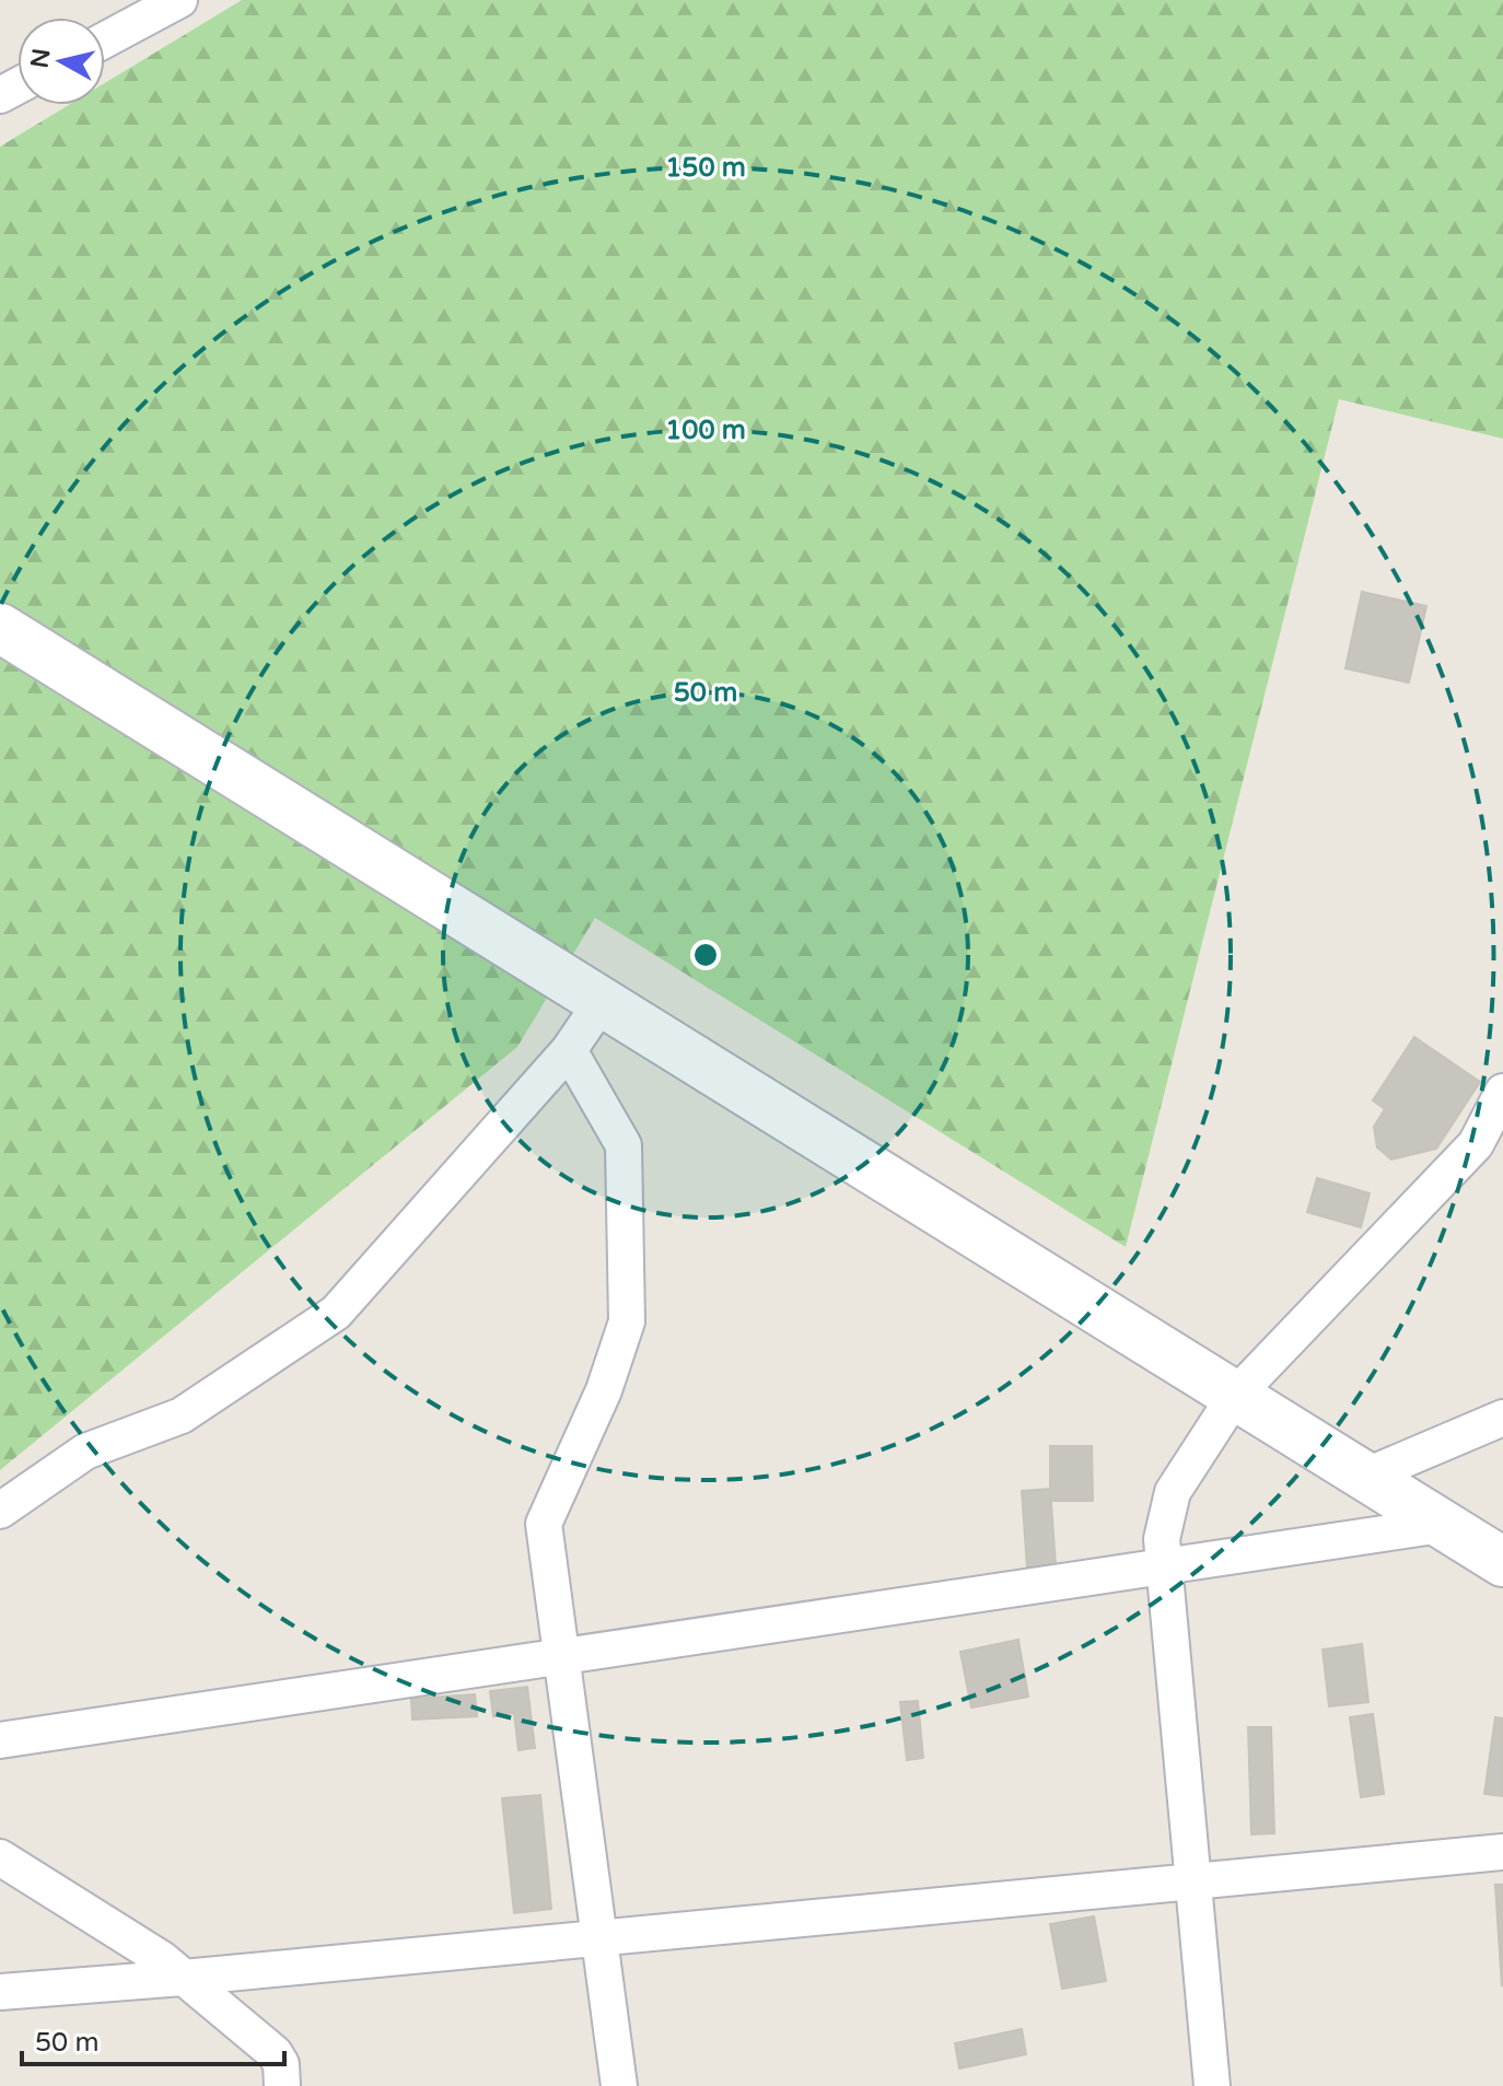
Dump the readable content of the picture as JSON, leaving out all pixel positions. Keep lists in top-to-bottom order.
{
  "scale_bar": "50 m",
  "north": "left",
  "rings": ["150 m", "100 m", "50 m"]
}
